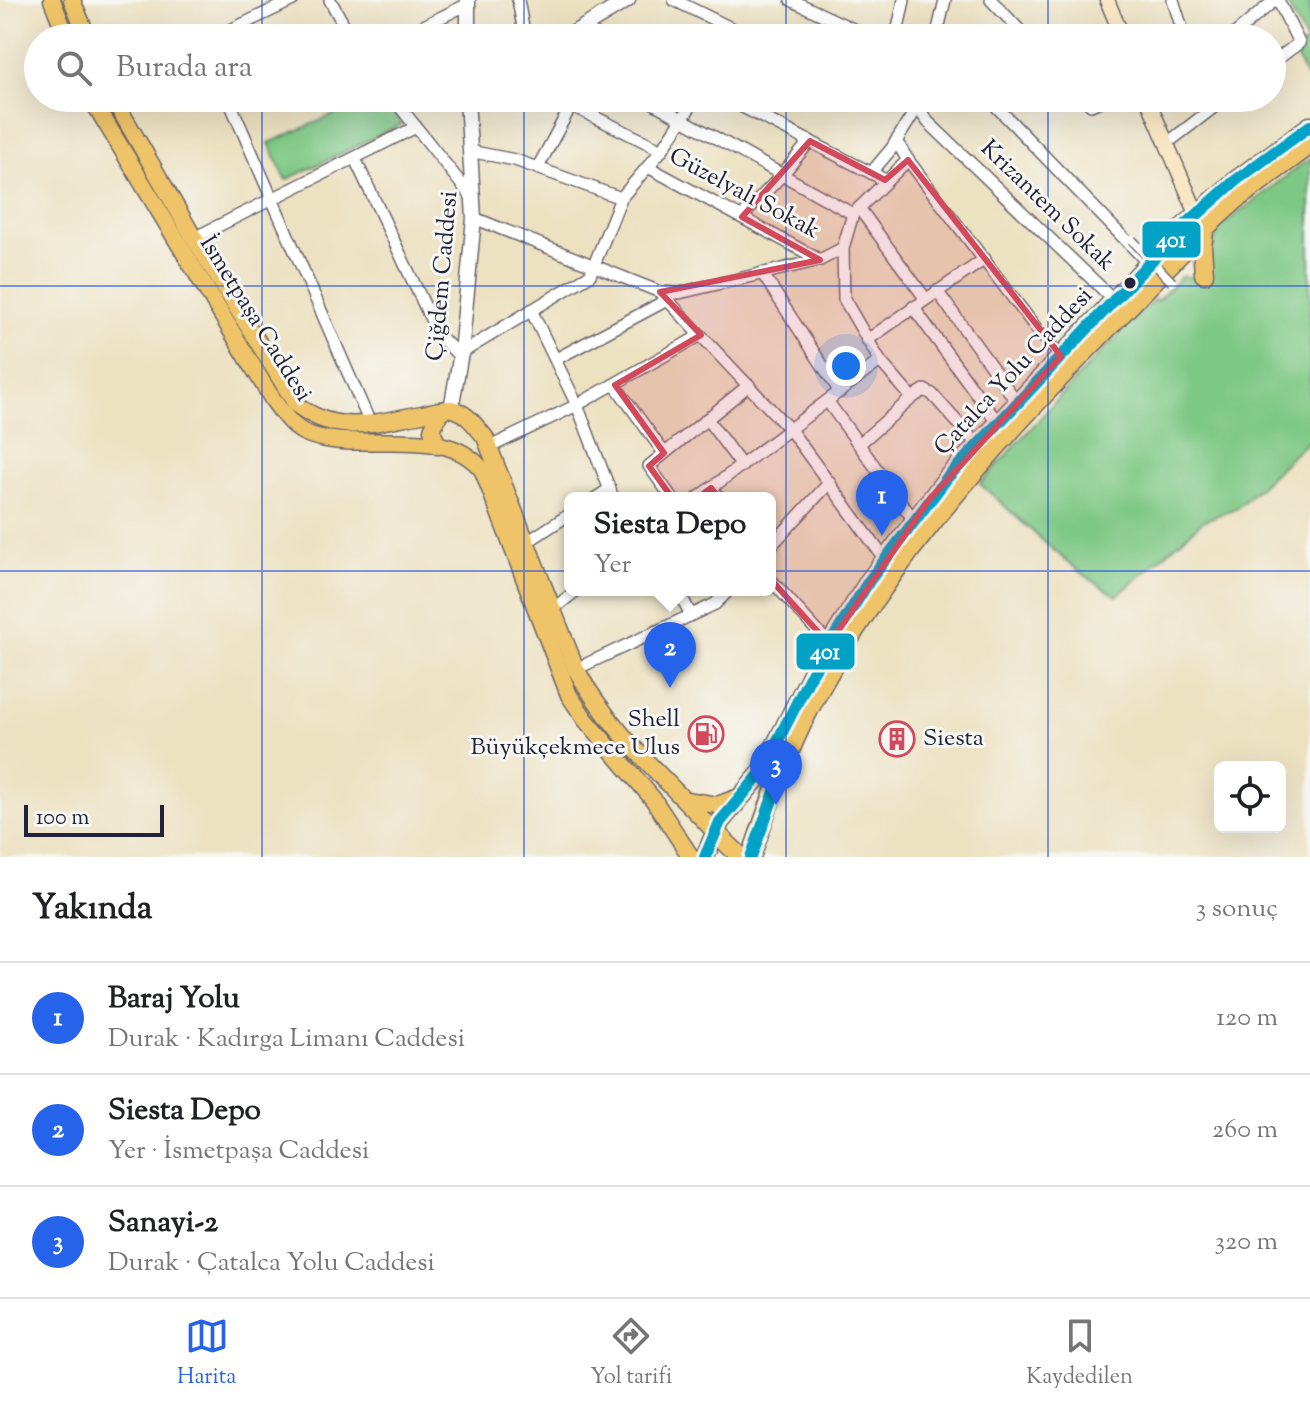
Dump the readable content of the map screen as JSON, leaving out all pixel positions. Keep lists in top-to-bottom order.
{
  "streets": {
    "highway": ["Çatalca Yolu Caddesi"],
    "main road": ["İsmetpaşa Caddesi"],
    "street": ["Güzelyalı Sokak", "Krizantem Sokak", "Çiğdem Caddesi"]
  },
  "crossings": [
    ["Krizantem Sokak", "Çatalca Yolu Caddesi"],
    ["Çiğdem Caddesi", "İsmetpaşa Caddesi"]
  ],
  "places": {
    "fuel station": ["Shell Büyükçekmece Ulus"],
    "building": ["Siesta"]
  },
  "lines": ["transit line 401"],
  "scale_bar": "100 m",
  "page": {
    "search": "Burada ara",
    "pins": ["1", "2", "3"],
    "popup": ["Siesta Depo", "Yer"],
    "scale": "100 m",
    "heading": ["Yakında", "3 sonuç"],
    "list": [
      {
        "mark": "1",
        "name": "Baraj Yolu",
        "note": "Durak · Kadırga Limanı Caddesi",
        "value": "120 m"
      },
      {
        "mark": "2",
        "name": "Siesta Depo",
        "note": "Yer · İsmetpaşa Caddesi",
        "value": "260 m"
      },
      {
        "mark": "3",
        "name": "Sanayi-2",
        "note": "Durak · Çatalca Yolu Caddesi",
        "value": "320 m"
      }
    ],
    "nav": ["Harita", "Yol tarifi", "Kaydedilen"]
  }
}
